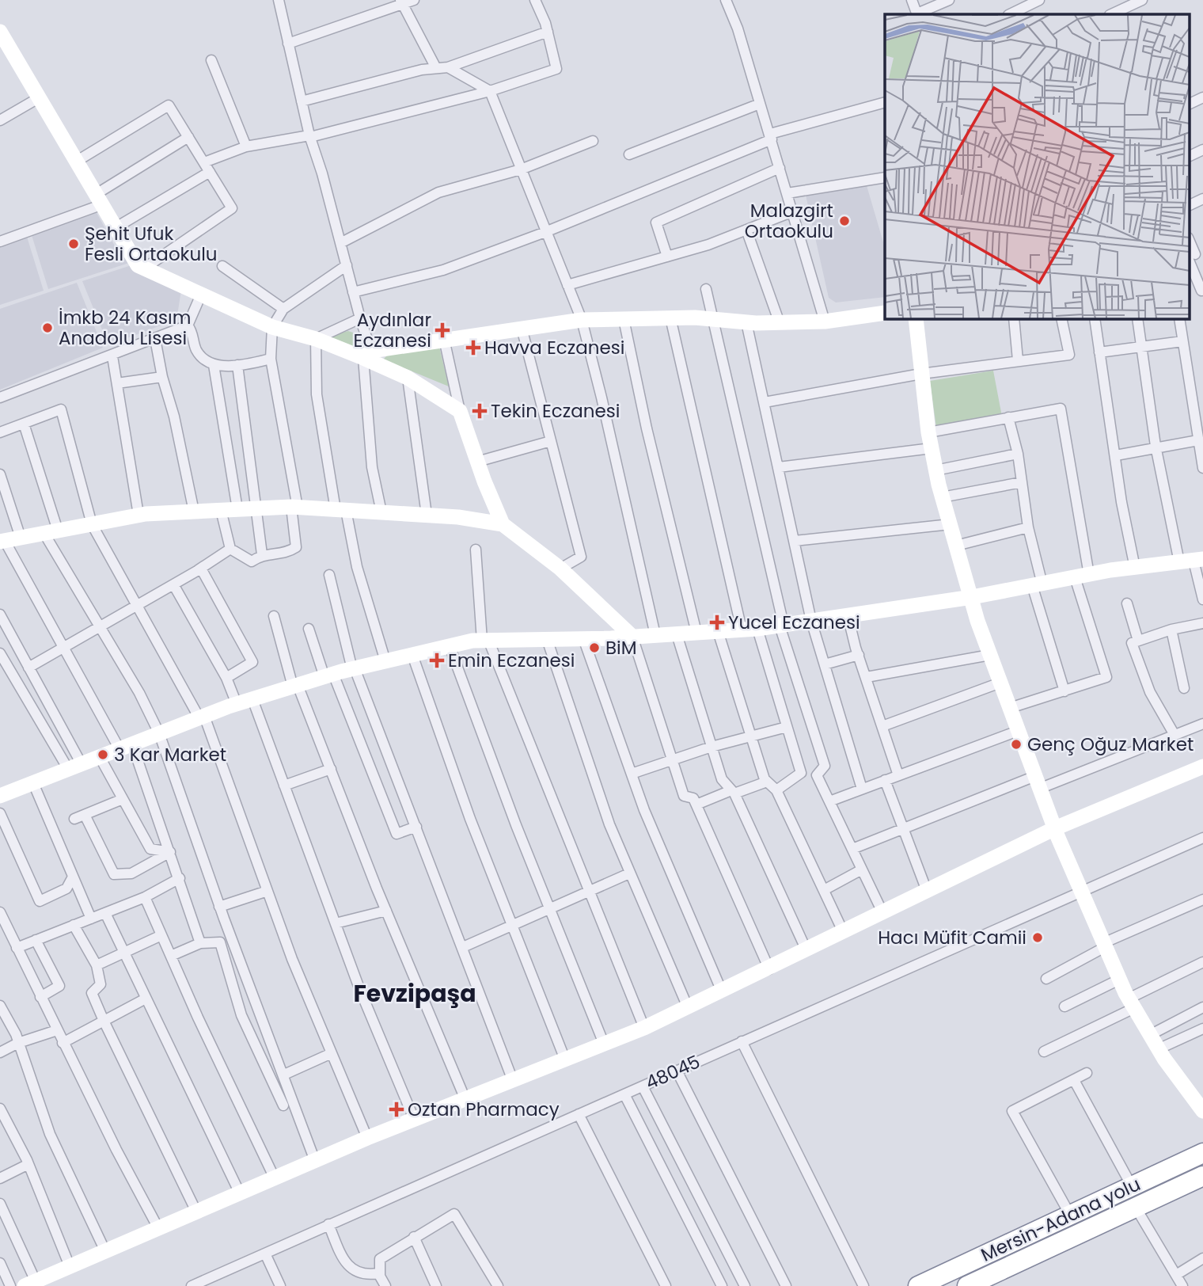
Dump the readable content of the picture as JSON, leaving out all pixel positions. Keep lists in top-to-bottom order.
{
  "streets": {
    "highway": ["Mersin-Adana yolu"],
    "street": ["48045"]
  },
  "districts": ["Fevzipaşa"],
  "places": {
    "other": [
      "Malazgirt Ortaokulu",
      "Şehit Ufuk Fesli Ortaokulu",
      "İmkb 24 Kasım Anadolu Lisesi",
      "BiM",
      "Genç Oğuz Market",
      "3 Kar Market",
      "Hacı Müfit Camii"
    ],
    "health": [
      "Aydınlar Eczanesi",
      "Havva Eczanesi",
      "Tekin Eczanesi",
      "Yucel Eczanesi",
      "Emin Eczanesi",
      "Oztan Pharmacy"
    ]
  }
}
